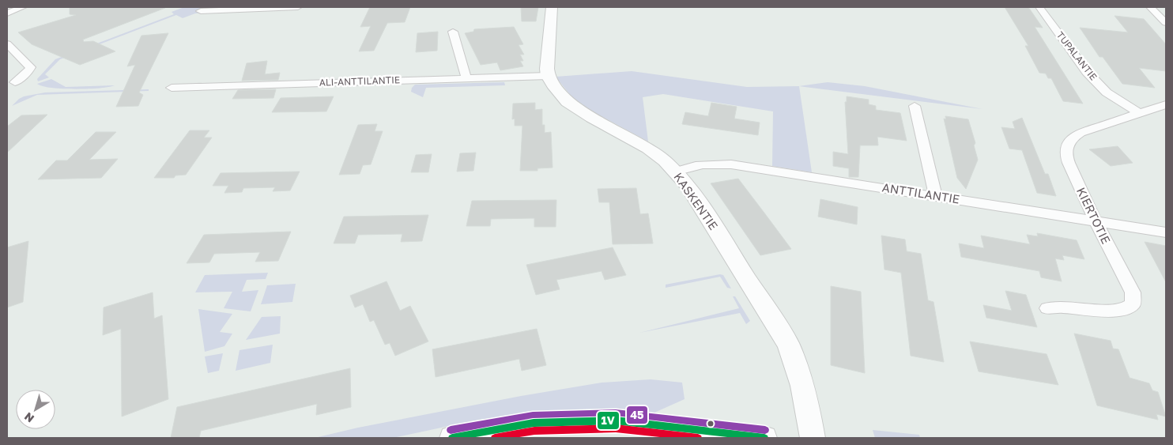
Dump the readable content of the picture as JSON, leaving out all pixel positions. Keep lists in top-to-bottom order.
{
  "streets": {
    "street": [
      "TUPALANTIE",
      "ALI-ANTTILANTIE",
      "ANTTILANTIE",
      "KASKENTIE",
      "KIERTOTIE"
    ]
  },
  "crossings": [
    ["TUPALANTIE", "KIERTOTIE"],
    ["ALI-ANTTILANTIE", "KASKENTIE"],
    ["ANTTILANTIE", "KASKENTIE"],
    ["ANTTILANTIE", "KIERTOTIE"]
  ],
  "lines": ["transit line 45", "transit line 1V"],
  "north": "bottom left"
}
